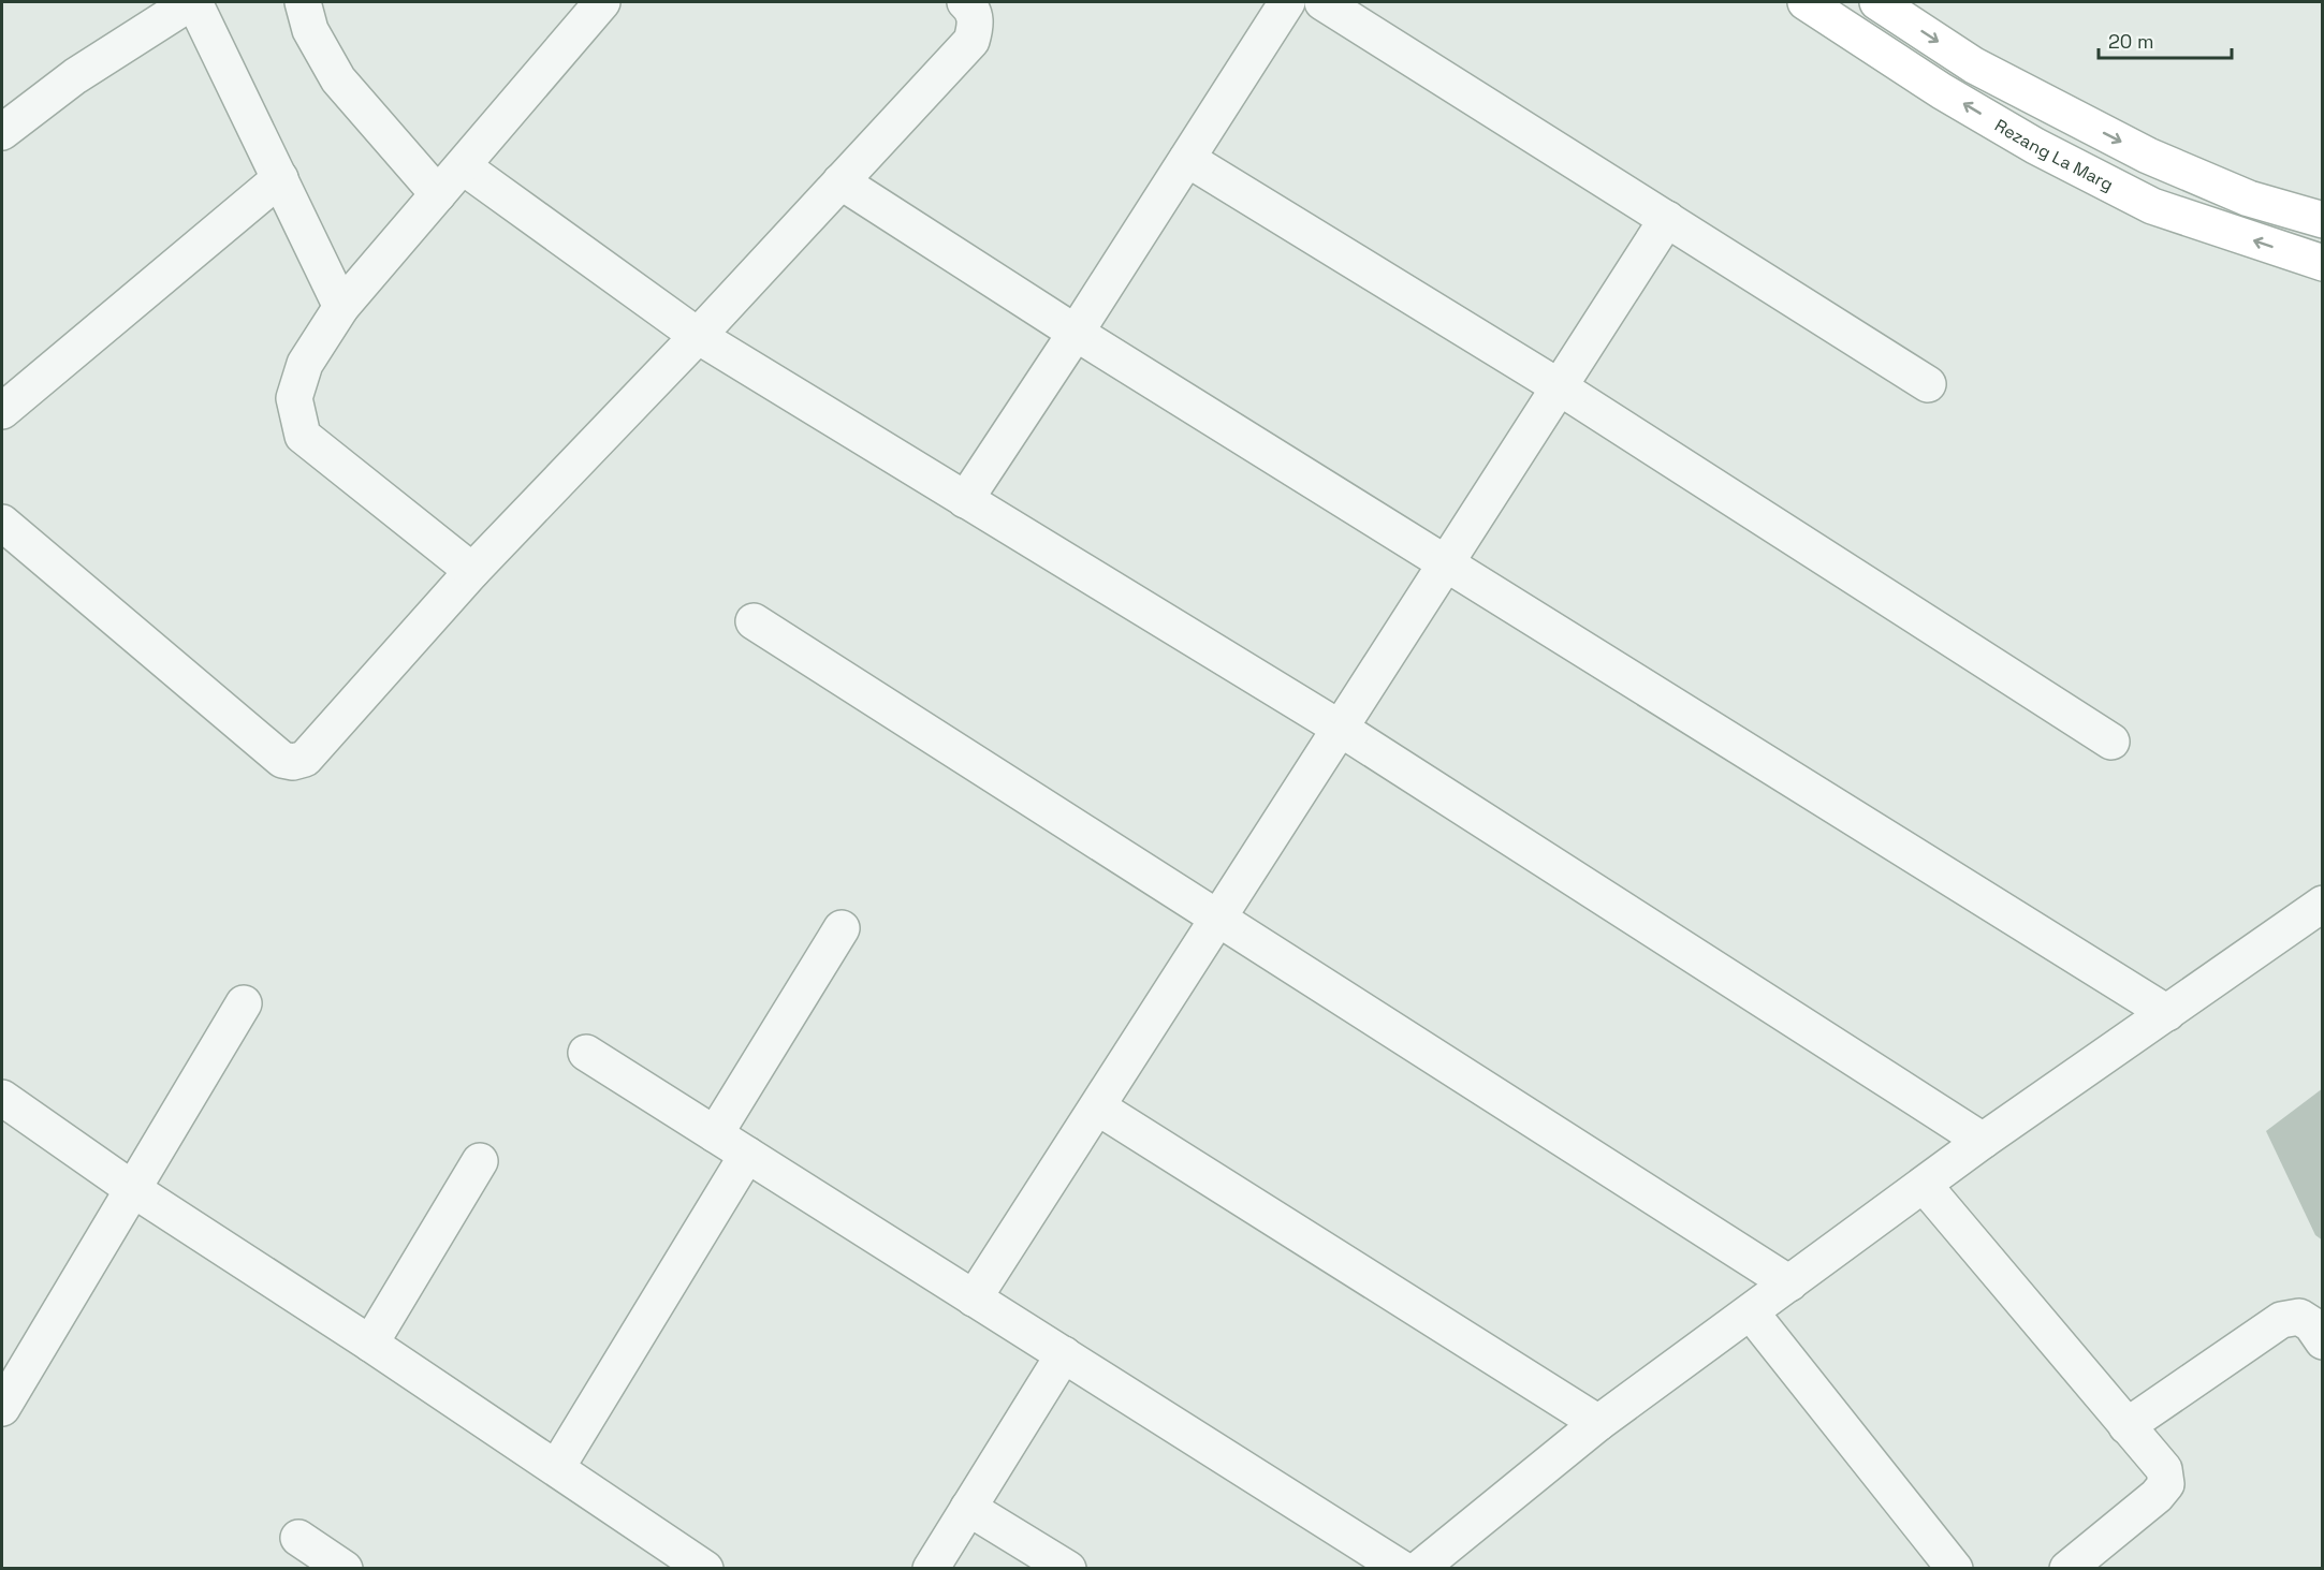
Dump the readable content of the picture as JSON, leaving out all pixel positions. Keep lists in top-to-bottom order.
{
  "streets": {
    "main road": ["Rezang La Marg"]
  },
  "scale_bar": "20 m"
}
